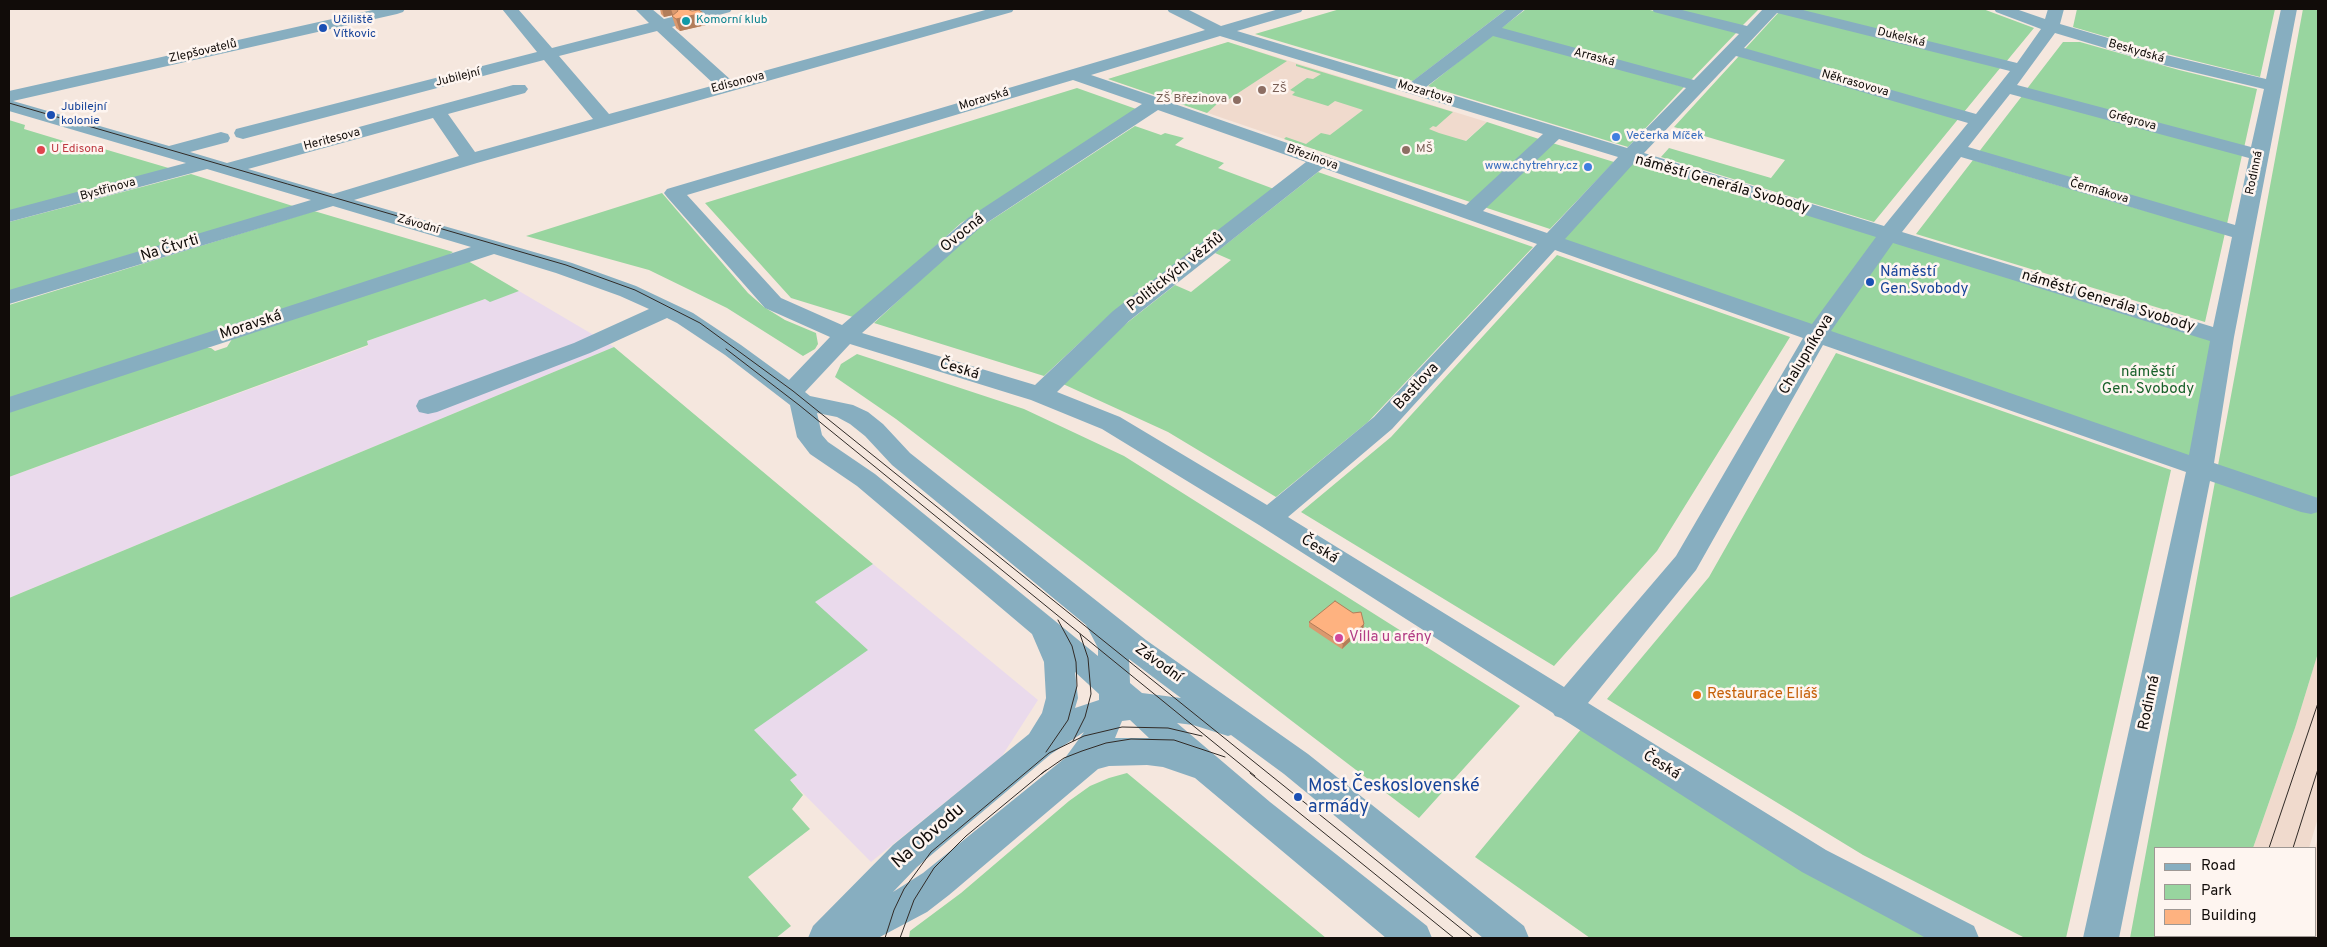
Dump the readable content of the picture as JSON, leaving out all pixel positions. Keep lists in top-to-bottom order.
{
  "streets": {
    "street": [
      "Dukelská",
      "Zlepšovatelů",
      "Beskydská",
      "Arraská",
      "Jubilejní",
      "Edisonova",
      "Někrasovova",
      "Mozartova",
      "Moravská",
      "Grégrova",
      "Heritesova",
      "Březinova",
      "Rodinná",
      "náměstí Generála Svobody",
      "Bystřinova",
      "Čermákova",
      "Závodní",
      "Ovocná",
      "Na Čtvrti",
      "Politických vězňů",
      "Chalupníkova",
      "Česká",
      "Bastlova",
      "Na Obvodu"
    ]
  },
  "crossings": [
    ["Dukelská", "Chalupníkova"],
    ["Beskydská", "Rodinná"],
    ["Beskydská", "Chalupníkova"],
    ["Edisonova", "Závodní"],
    ["Edisonova", "Na Čtvrti"],
    ["Někrasovova", "Chalupníkova"],
    ["Mozartova", "Moravská"],
    ["Mozartova", "náměstí Generála Svobody"],
    ["Moravská", "Březinova"],
    ["Moravská", "Závodní"],
    ["Moravská", "Česká"],
    ["Grégrova", "Rodinná"],
    ["Grégrova", "Chalupníkova"],
    ["Heritesova", "Bystřinova"],
    ["Heritesova", "Závodní"],
    ["Březinova", "náměstí Generála Svobody"],
    ["Březinova", "Ovocná"],
    ["Březinova", "Politických vězňů"],
    ["Březinova", "Bastlova"],
    ["Rodinná", "náměstí Generála Svobody"],
    ["Rodinná", "Čermákova"],
    ["náměstí Generála Svobody", "Chalupníkova"],
    ["náměstí Generála Svobody", "Bastlova"],
    ["Bystřinova", "Závodní"],
    ["Čermákova", "Chalupníkova"],
    ["Závodní", "Ovocná"],
    ["Závodní", "Na Čtvrti"],
    ["Závodní", "Na Obvodu"],
    ["Ovocná", "Česká"],
    ["Politických vězňů", "Česká"],
    ["Chalupníkova", "Česká"],
    ["Česká", "Bastlova"]
  ],
  "parks": ["náměstí Gen. Svobody"],
  "places": [
    "Komorní klub",
    "Učiliště Vítkovic",
    "ZŠ",
    "ZŠ Březinova",
    "Jubilejní kolonie",
    "Večerka Míček",
    "U Edisona",
    "MŠ",
    "www.chytrehry.cz",
    "Náměstí Gen.Svobody",
    "Villa u arény",
    "Restaurace Eliáš",
    "Most Československé armády"
  ],
  "legend": ["Road", "Park", "Building"]
}
